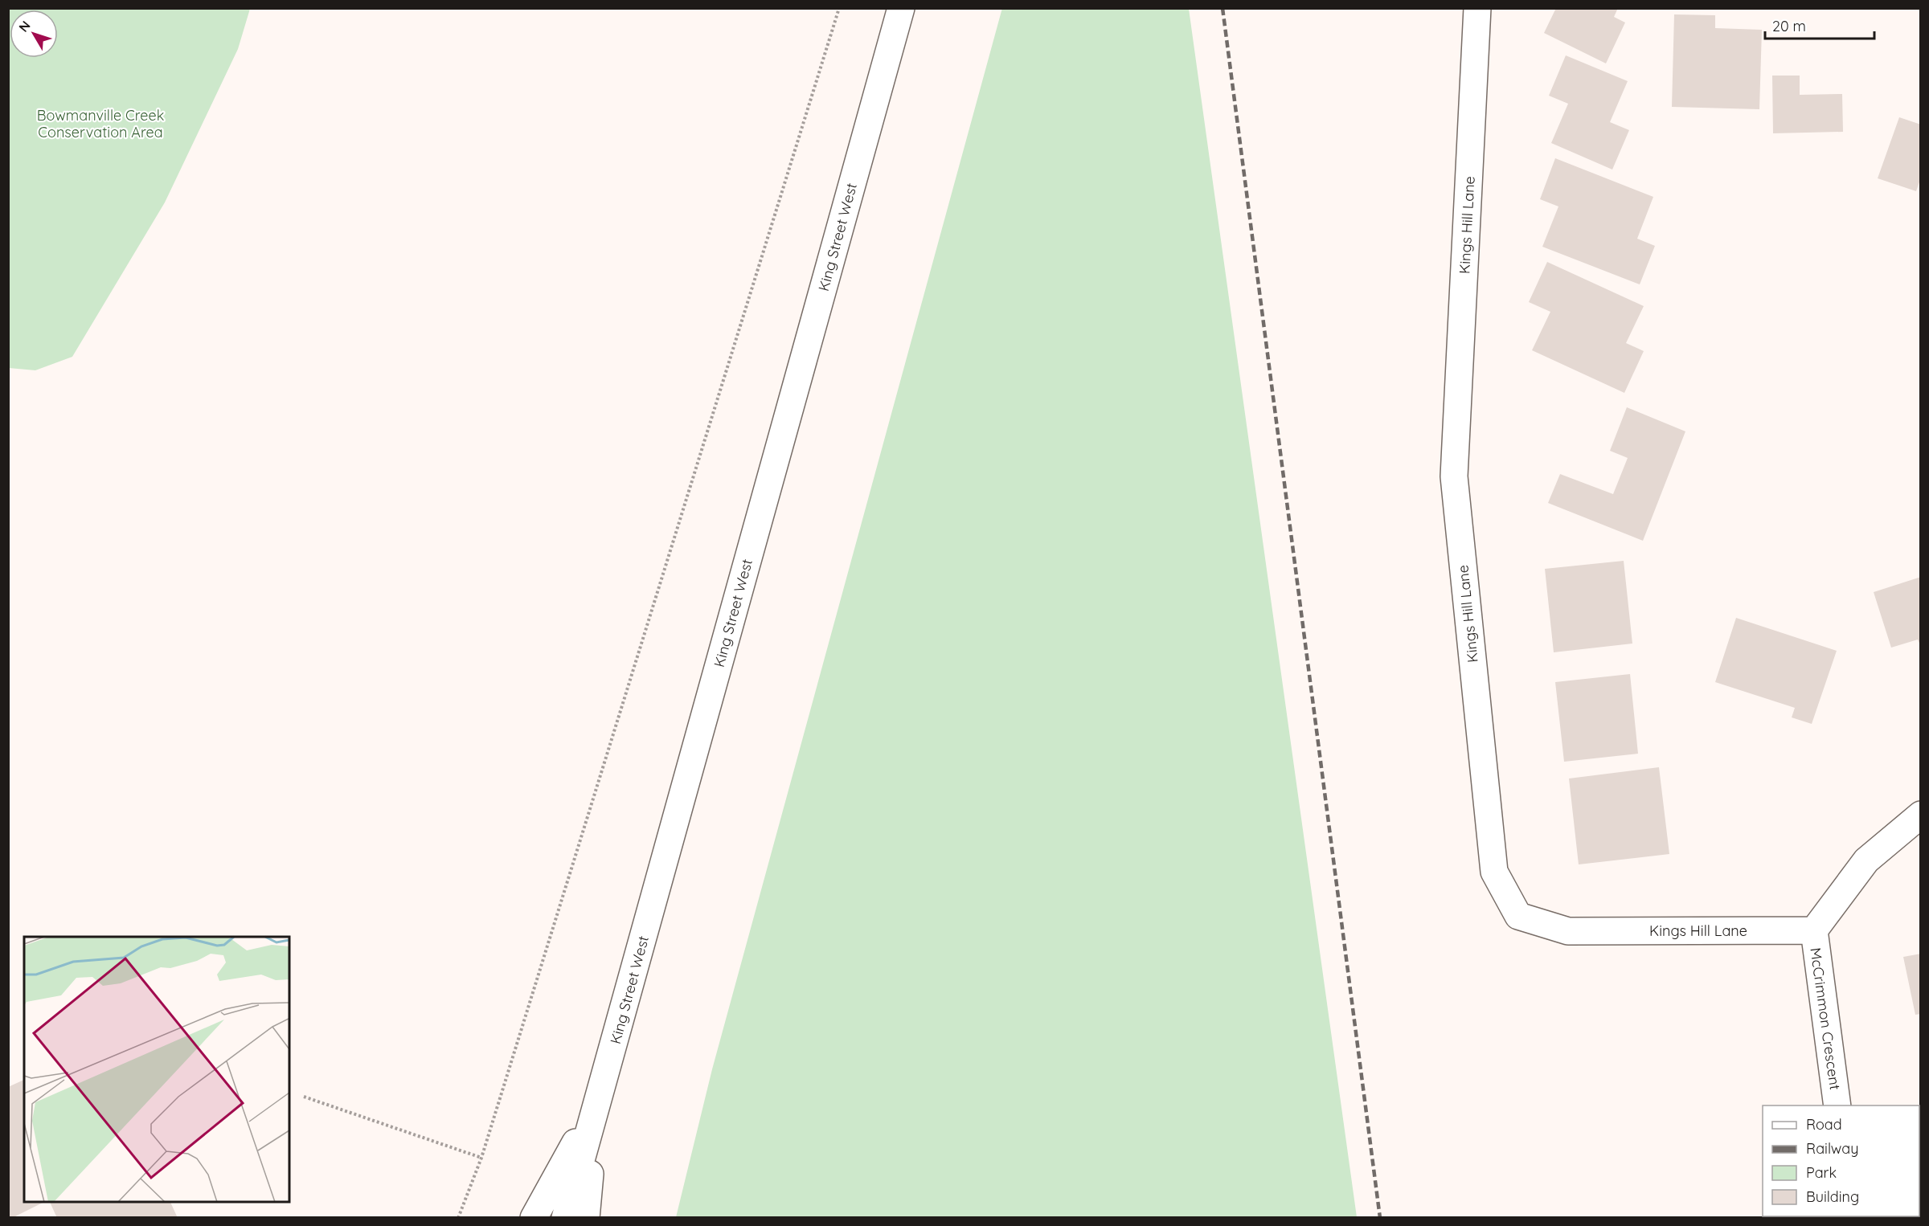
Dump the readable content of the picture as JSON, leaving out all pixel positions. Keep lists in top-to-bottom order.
{
  "streets": {
    "street": ["Kings Hill Lane", "King Street West", "McCrimmon Crescent"]
  },
  "crossings": [
    ["Kings Hill Lane", "McCrimmon Crescent"]
  ],
  "parks": ["Bowmanville Creek Conservation Area"],
  "legend": [
    "Road",
    "Railway",
    "Park",
    "Building"
  ],
  "scale_bar": "20 m",
  "north": "top left"
}
